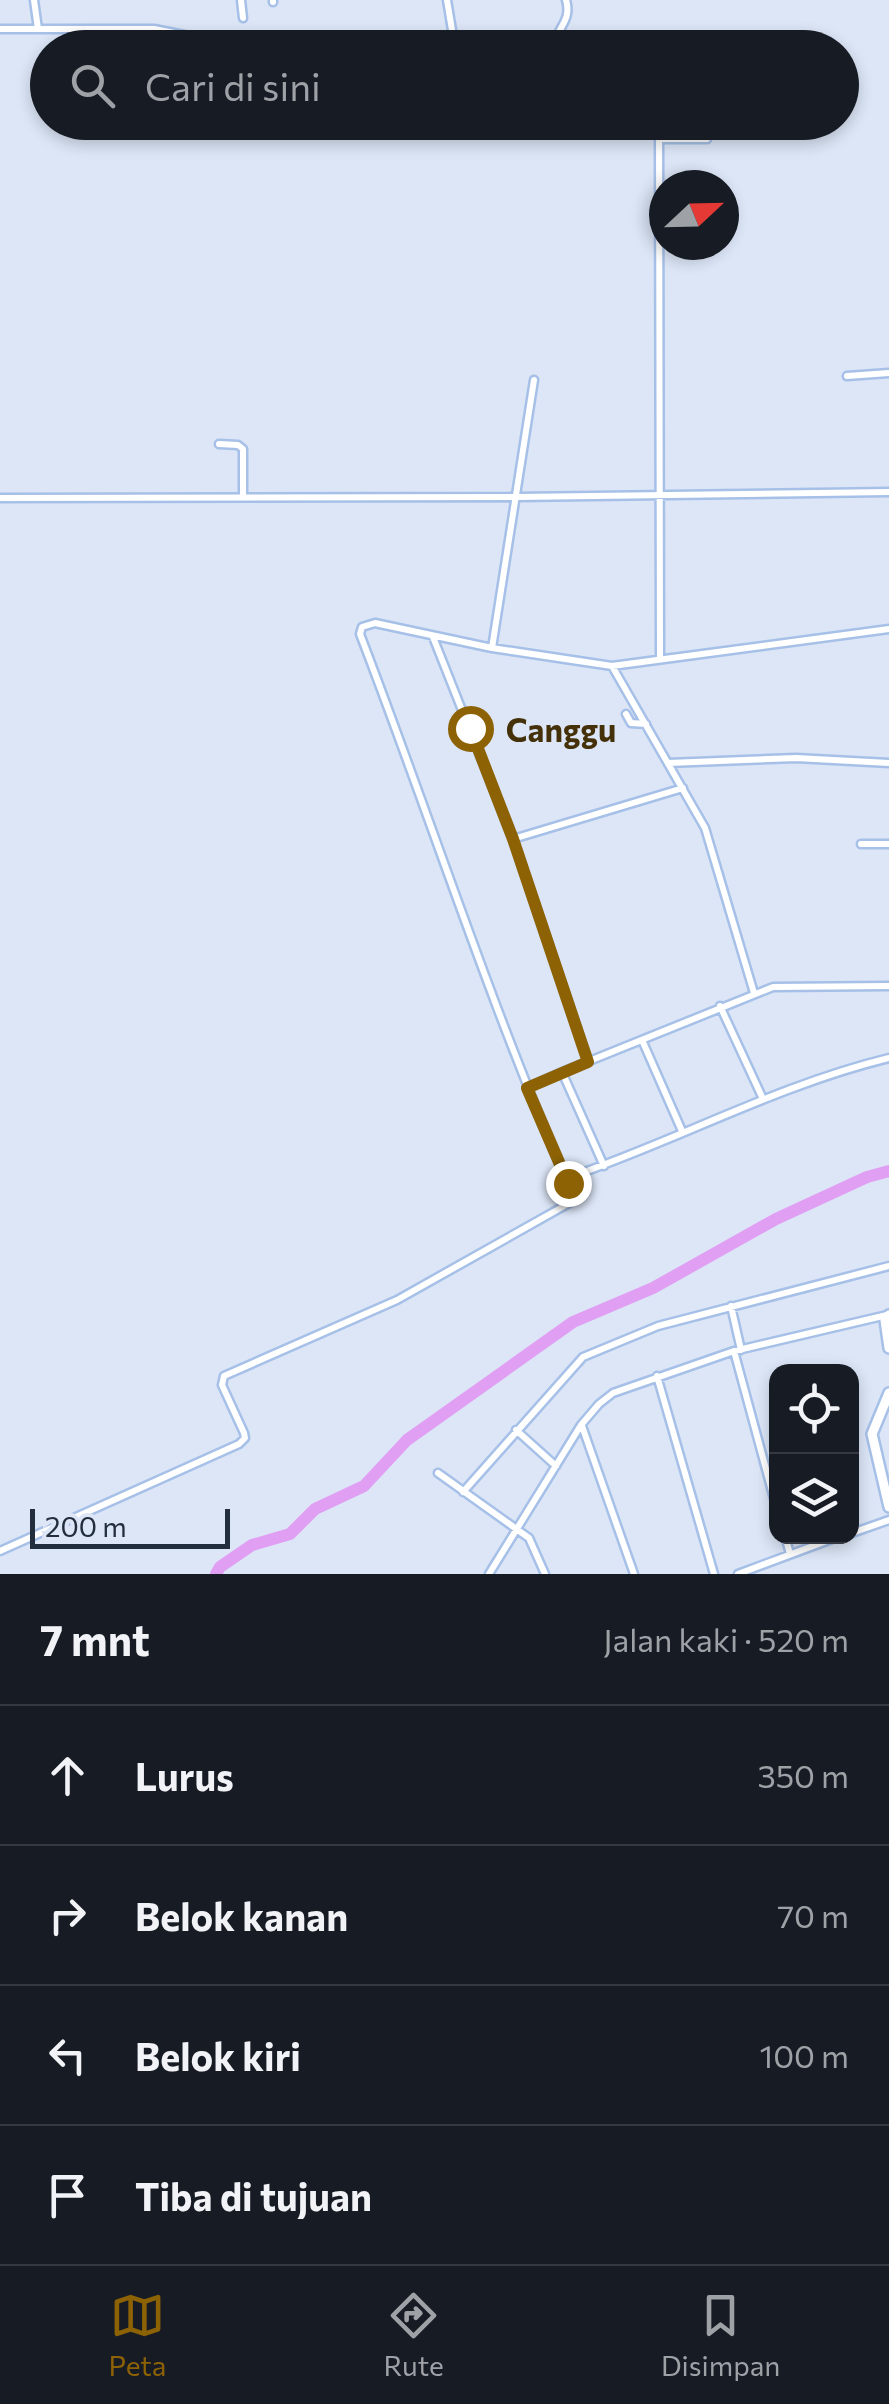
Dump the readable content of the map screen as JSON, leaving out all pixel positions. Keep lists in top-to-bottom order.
{
  "districts": ["Canggu"],
  "scale_bar": "200 m",
  "north": "right",
  "page": {
    "search": "Cari di sini",
    "scale": "200 m",
    "heading": ["7 mnt", "Jalan kaki · 520 m"],
    "list": [
      ["Lurus", "350 m"],
      ["Belok kanan", "70 m"],
      ["Belok kiri", "100 m"],
      "Tiba di tujuan"
    ],
    "nav": ["Peta", "Rute", "Disimpan"]
  }
}
